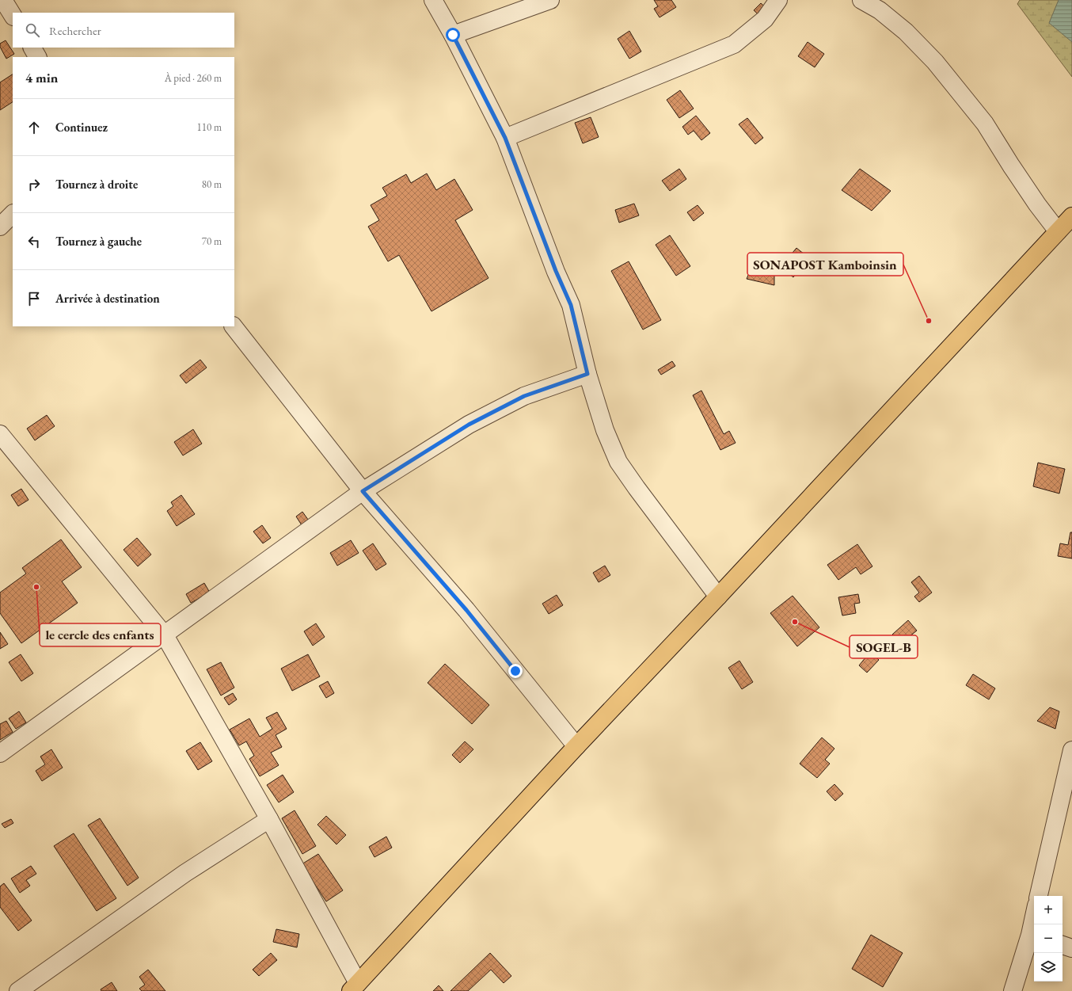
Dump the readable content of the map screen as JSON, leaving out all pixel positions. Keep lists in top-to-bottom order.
{
  "places": ["SONAPOST Kamboinsin", "le cercle des enfants", "SOGEL-B"],
  "page": {
    "search": "Rechercher",
    "heading": ["4 min", "À pied · 260 m"],
    "list": [
      ["Continuez", "110 m"],
      ["Tournez à droite", "80 m"],
      ["Tournez à gauche", "70 m"],
      "Arrivée à destination"
    ],
    "map_buttons": ["+", "−"]
  }
}
